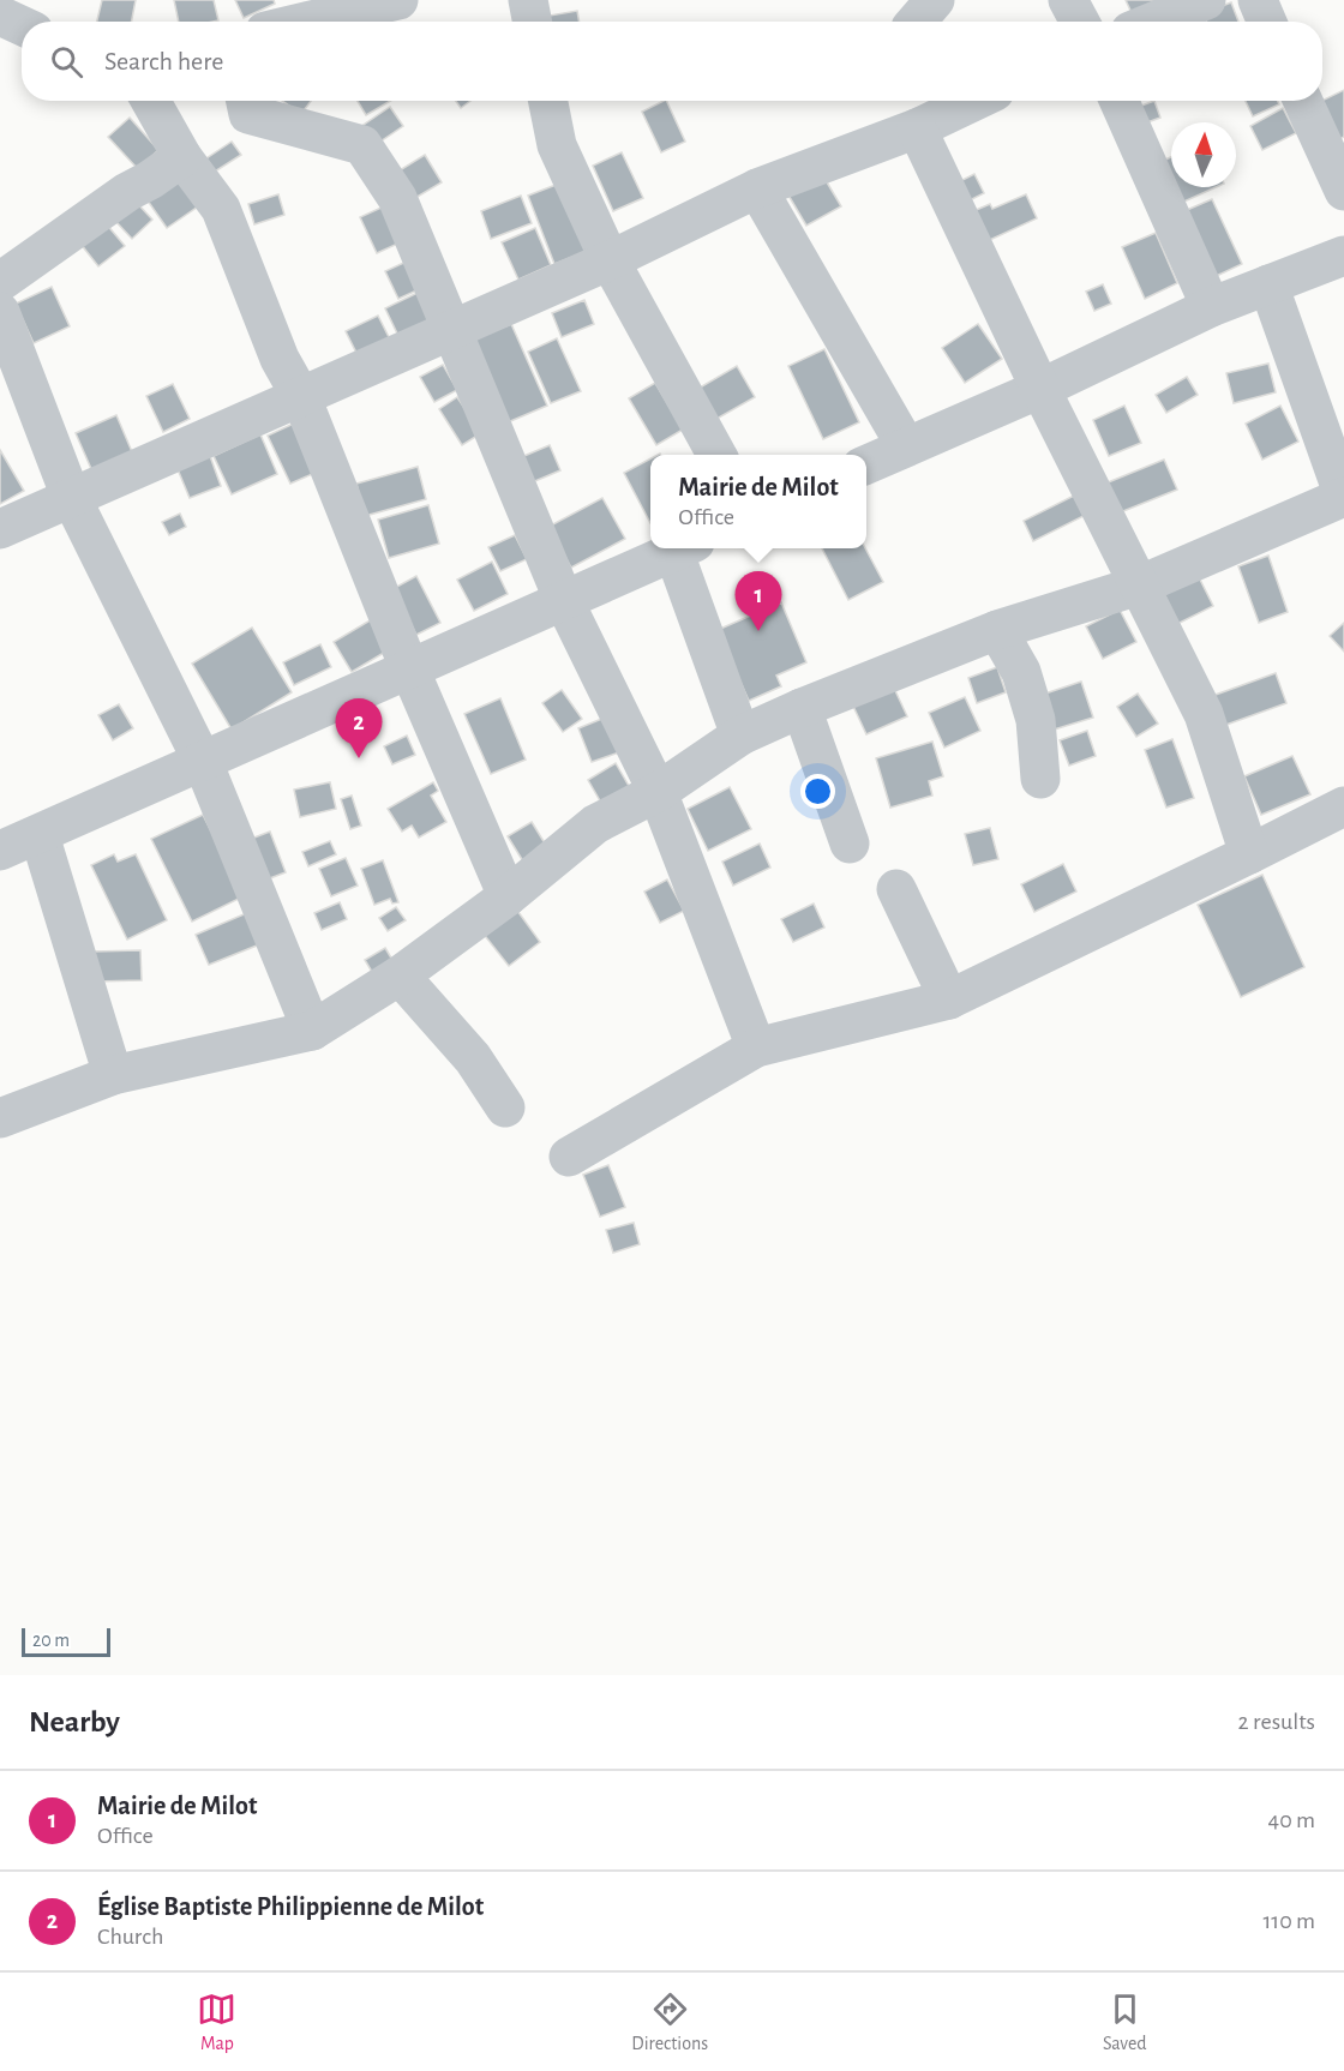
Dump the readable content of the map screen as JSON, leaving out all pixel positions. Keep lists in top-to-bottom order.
{
  "scale_bar": "20 m",
  "north": "top",
  "page": {
    "search": "Search here",
    "popup": ["Mairie de Milot", "Office"],
    "pins": ["1", "2"],
    "scale": "20 m",
    "heading": ["Nearby", "2 results"],
    "list": [
      {
        "mark": "1",
        "name": "Mairie de Milot",
        "note": "Office",
        "value": "40 m"
      },
      {
        "mark": "2",
        "name": "Église Baptiste Philippienne de Milot",
        "note": "Church",
        "value": "110 m"
      }
    ],
    "nav": ["Map", "Directions", "Saved"]
  }
}
